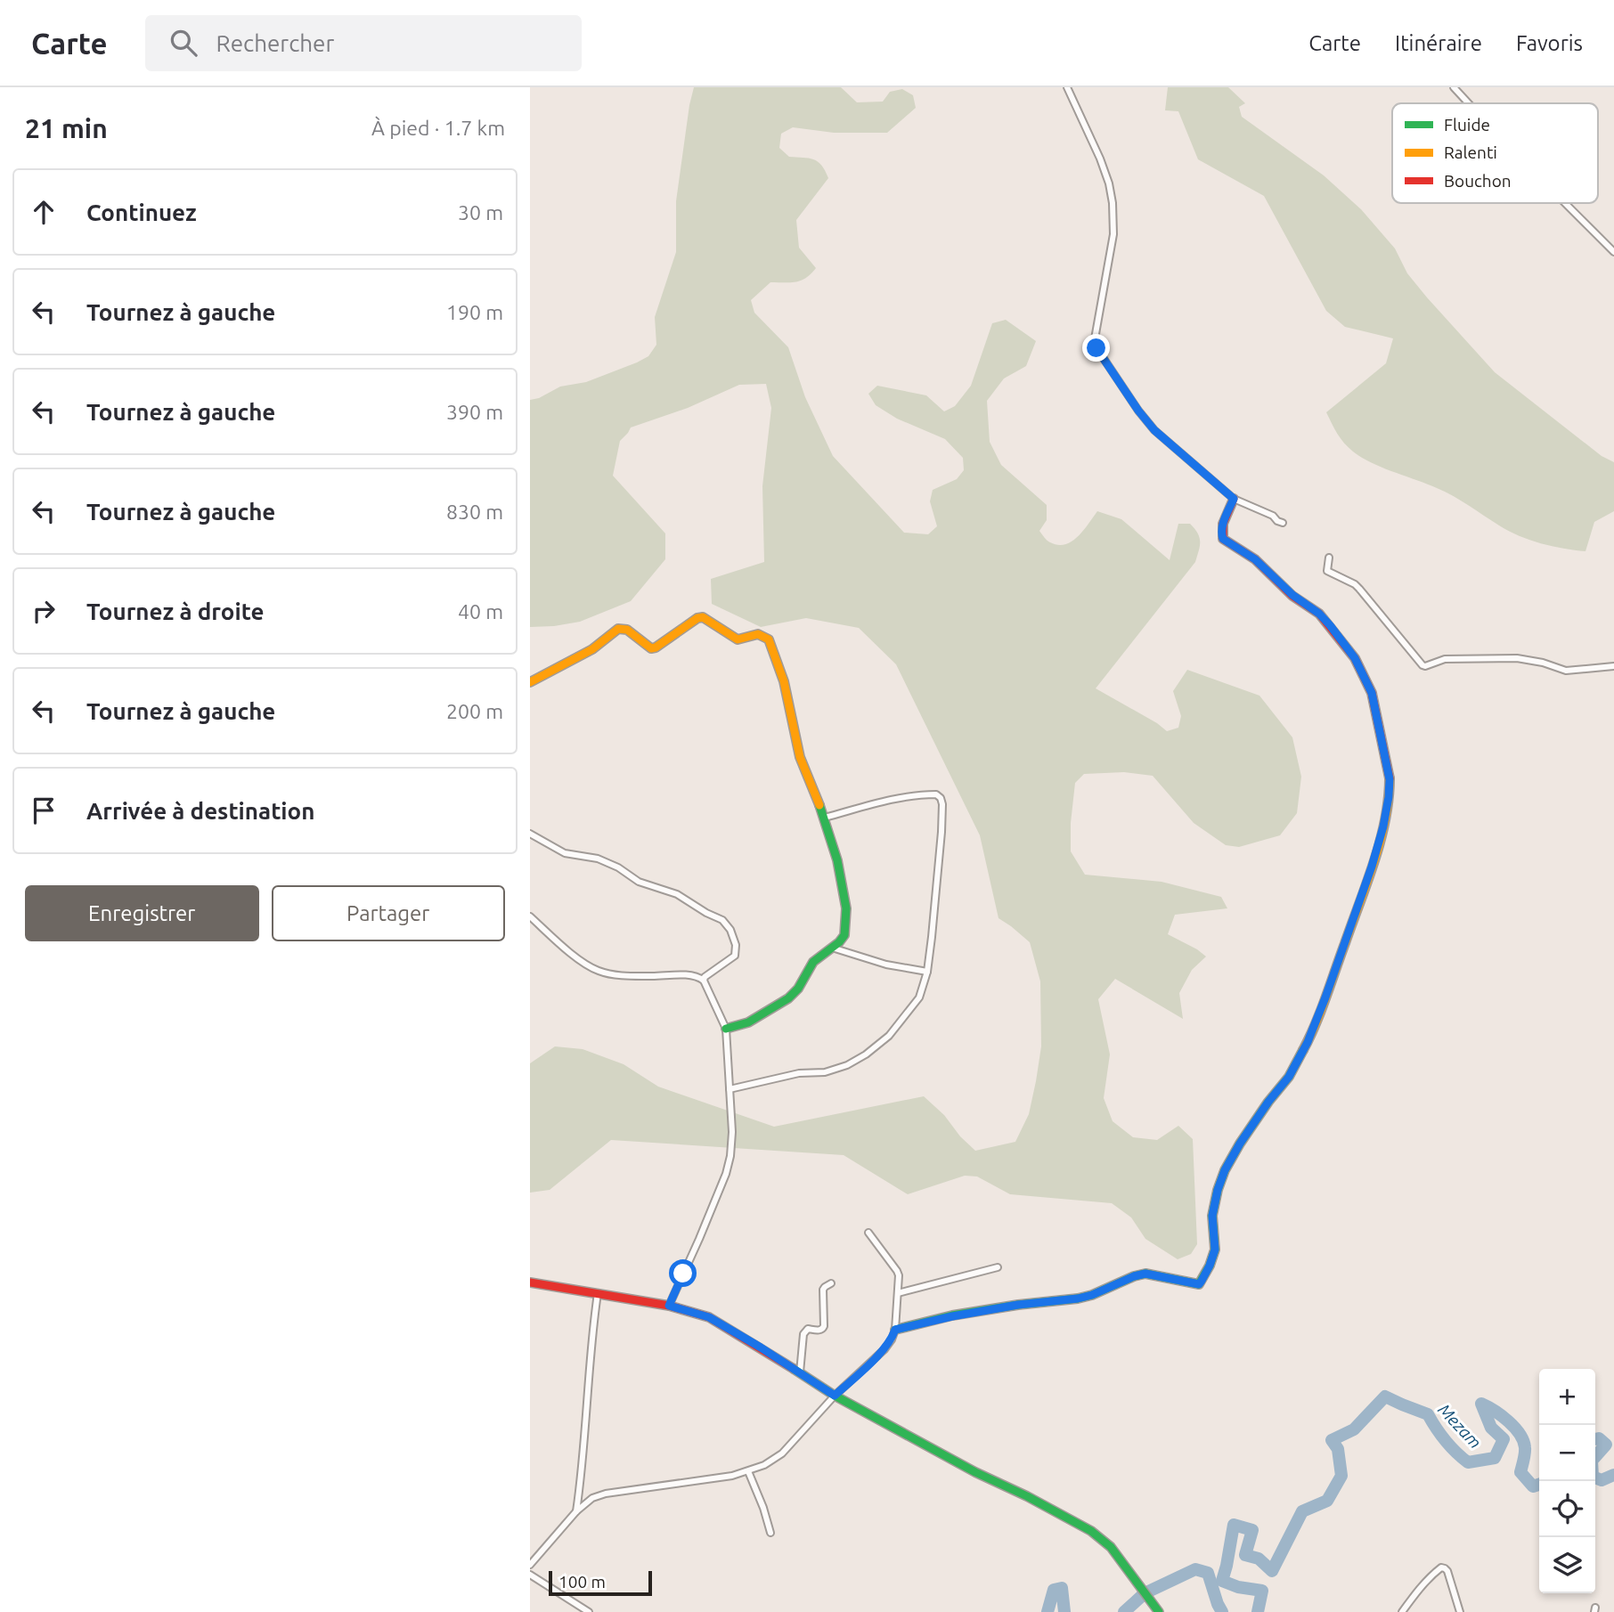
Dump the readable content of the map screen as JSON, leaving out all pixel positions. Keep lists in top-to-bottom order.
{
  "water": ["Mezam"],
  "legend": ["Fluide", "Ralenti", "Bouchon"],
  "scale_bar": "100 m",
  "page": {
    "header": "Carte",
    "search": "Rechercher",
    "nav": ["Carte", "Itinéraire", "Favoris"],
    "heading": ["21 min", "À pied · 1.7 km"],
    "list": [
      ["Continuez", "30 m"],
      ["Tournez à gauche", "190 m"],
      ["Tournez à gauche", "390 m"],
      ["Tournez à gauche", "830 m"],
      ["Tournez à droite", "40 m"],
      ["Tournez à gauche", "200 m"],
      "Arrivée à destination"
    ],
    "buttons": ["Enregistrer", "Partager"],
    "map_buttons": ["+", "−"],
    "scale": "100 m"
  }
}
